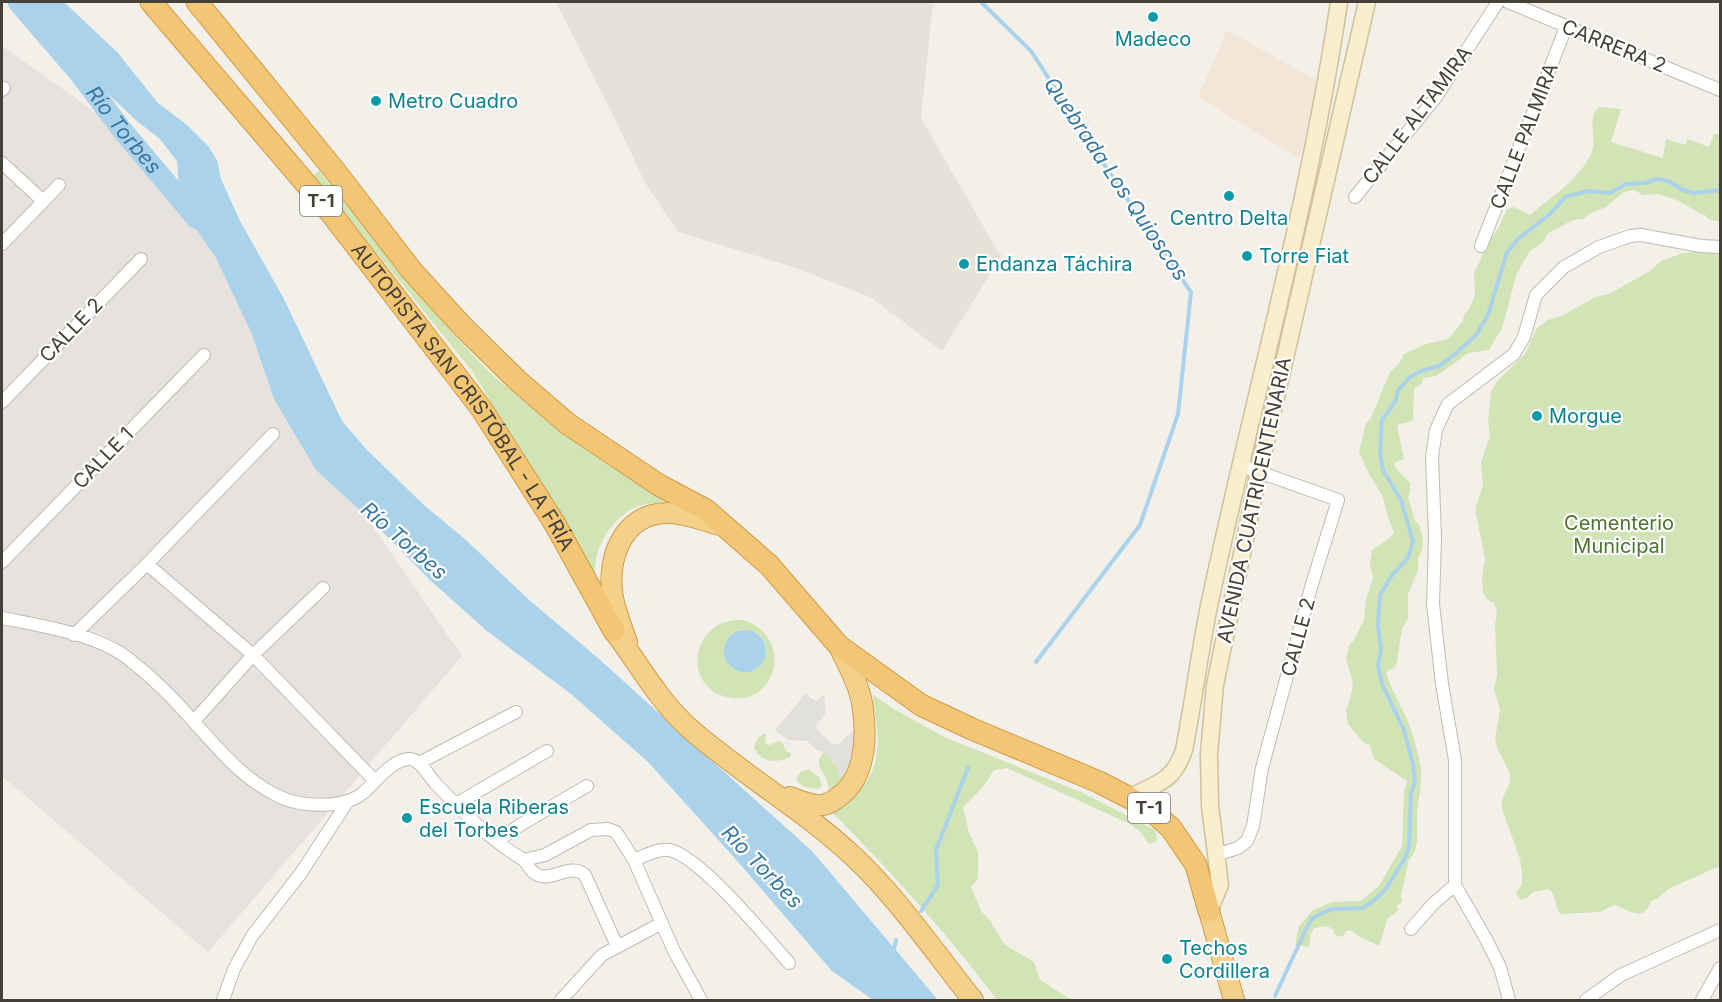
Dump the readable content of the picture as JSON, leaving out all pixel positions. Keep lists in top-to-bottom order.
{
  "streets": {
    "highway": ["T-1", "AUTOPISTA SAN CRISTÓBAL - LA FRÍA"],
    "main road": ["AVENIDA CUATRICENTENARIA"],
    "street": [
      "CARRERA 2",
      "CALLE ALTAMIRA",
      "CALLE PALMIRA",
      "CALLE 2",
      "CALLE 1"
    ]
  },
  "crossings": [
    ["CARRERA 2", "CALLE PALMIRA"],
    ["T-1", "AUTOPISTA SAN CRISTÓBAL - LA FRÍA"],
    ["T-1", "AVENIDA CUATRICENTENARIA"],
    ["CALLE 2", "AVENIDA CUATRICENTENARIA"]
  ],
  "water": ["Río Torbes", "Quebrada Los Quioscos"],
  "parks": ["Cementerio Municipal"],
  "places": [
    "Madeco",
    "Metro Cuadro",
    "Centro Delta",
    "Torre Fiat",
    "Endanza Táchira",
    "Morgue",
    "Escuela Riberas del Torbes",
    "Techos Cordillera"
  ]
}
